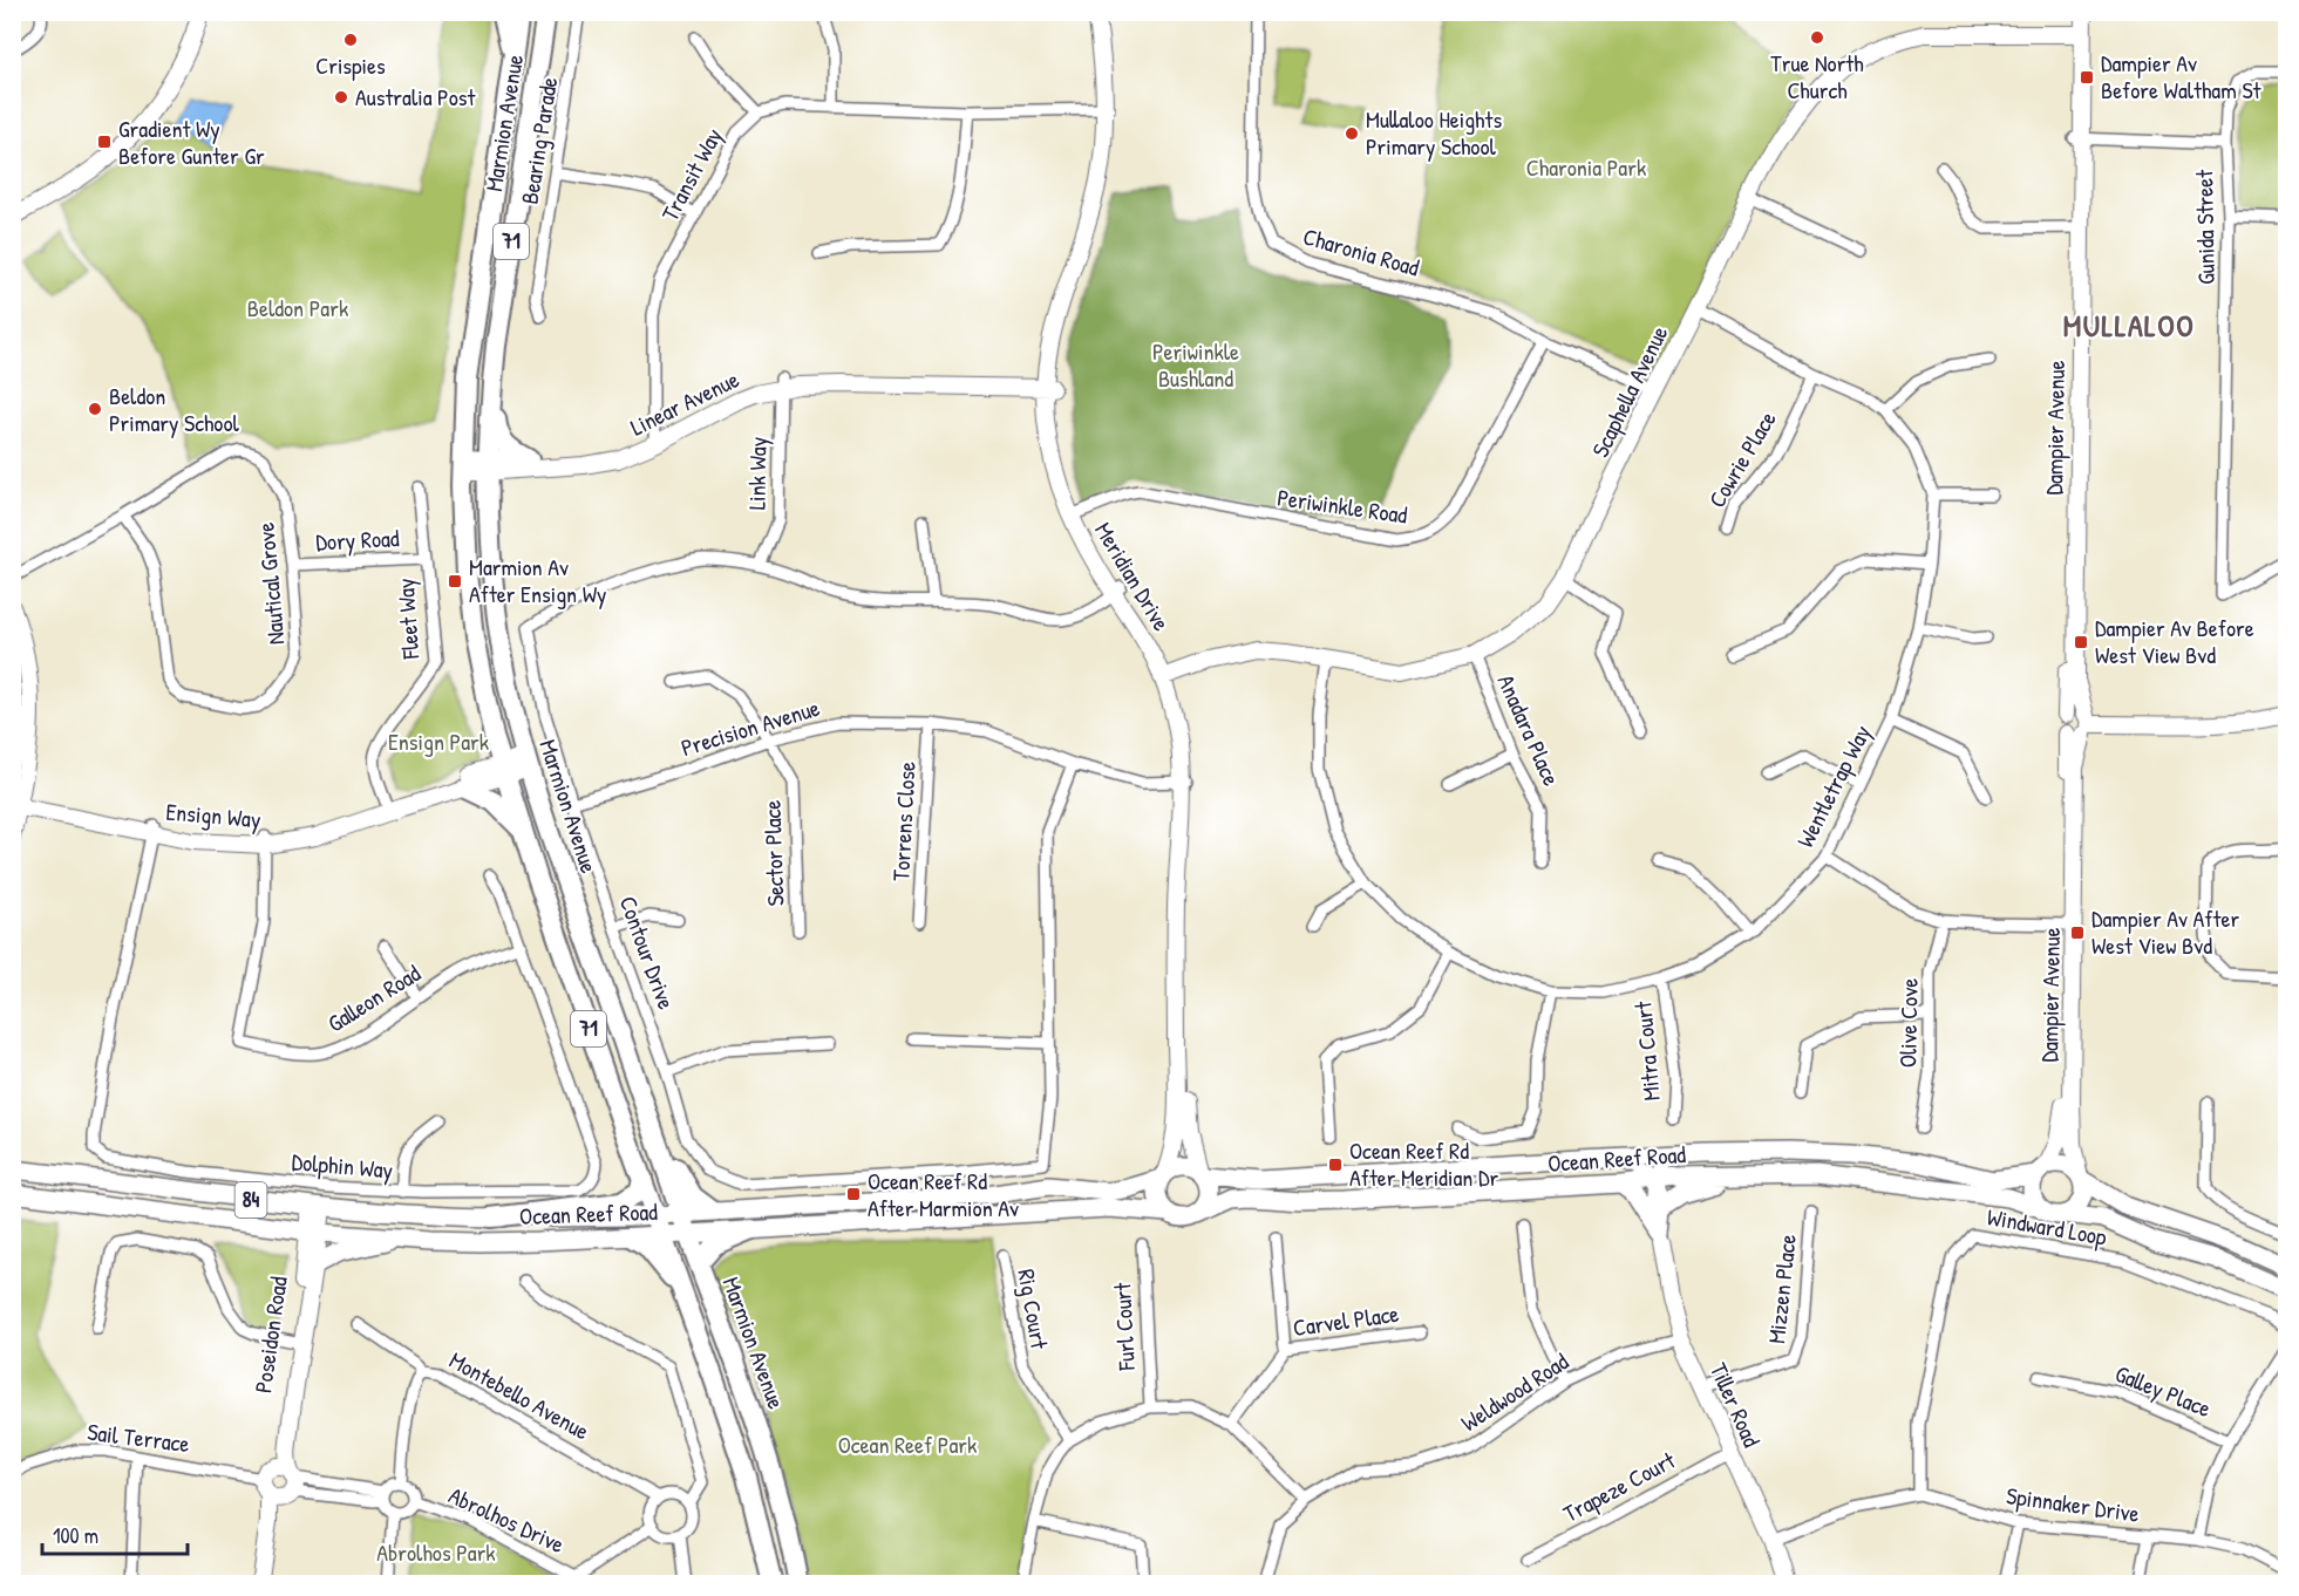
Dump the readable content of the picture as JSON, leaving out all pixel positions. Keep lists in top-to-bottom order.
{
  "streets": {
    "highway": ["Marmion Avenue", "71"],
    "main road": ["Ocean Reef Road", "84"],
    "street": [
      "Bearing Parade",
      "Transit Way",
      "Gunida Street",
      "Charonia Road",
      "Scaphella Avenue",
      "Linear Avenue",
      "Dampier Avenue",
      "Cowrie Place",
      "Link Way",
      "Periwinkle Road",
      "Dory Road",
      "Meridian Drive",
      "Nautical Grove",
      "Fleet Way",
      "Precision Avenue",
      "Anadara Place",
      "Wentletrap Way",
      "Ensign Way",
      "Torrens Close",
      "Sector Place",
      "Contour Drive",
      "Galleon Road",
      "Olive Cove",
      "Mitra Court",
      "Dolphin Way",
      "Windward Loop",
      "Mizzen Place",
      "Rig Court",
      "Carvel Place",
      "Furl Court",
      "Poseidon Road",
      "Galley Place",
      "Weldwood Road",
      "Montebello Avenue",
      "Tiller Road",
      "Sail Terrace",
      "Trapeze Court",
      "Spinnaker Drive",
      "Abrolhos Drive"
    ]
  },
  "crossings": [
    ["Marmion Avenue", "Linear Avenue"],
    ["Marmion Avenue", "Ensign Way"],
    ["Marmion Avenue", "Ocean Reef Road"],
    ["Transit Way", "Linear Avenue"],
    ["Charonia Road", "Scaphella Avenue"],
    ["Charonia Road", "Periwinkle Road"],
    ["Scaphella Avenue", "Dampier Avenue"],
    ["Scaphella Avenue", "Meridian Drive"],
    ["Scaphella Avenue", "Anadara Place"],
    ["Scaphella Avenue", "Wentletrap Way"],
    ["Linear Avenue", "Link Way"],
    ["Linear Avenue", "Meridian Drive"],
    ["Dampier Avenue", "Ocean Reef Road"],
    ["Cowrie Place", "Wentletrap Way"],
    ["Link Way", "Contour Drive"],
    ["Periwinkle Road", "Meridian Drive"],
    ["Dory Road", "Nautical Grove"],
    ["Dory Road", "Fleet Way"],
    ["Meridian Drive", "Precision Avenue"],
    ["Meridian Drive", "Contour Drive"],
    ["Meridian Drive", "Ocean Reef Road"],
    ["Fleet Way", "Ensign Way"],
    ["Precision Avenue", "Torrens Close"],
    ["Precision Avenue", "Sector Place"],
    ["Precision Avenue", "Contour Drive"],
    ["Wentletrap Way", "Mitra Court"],
    ["Ensign Way", "Galleon Road"],
    ["Ensign Way", "Dolphin Way"],
    ["Galleon Road", "Dolphin Way"],
    ["Ocean Reef Road", "Poseidon Road"],
    ["Ocean Reef Road", "Tiller Road"],
    ["Windward Loop", "Spinnaker Drive"],
    ["Mizzen Place", "Tiller Road"],
    ["Poseidon Road", "Sail Terrace"],
    ["Weldwood Road", "Tiller Road"],
    ["Montebello Avenue", "Abrolhos Drive"],
    ["Tiller Road", "Trapeze Court"],
    ["Tiller Road", "Spinnaker Drive"]
  ],
  "districts": ["MULLALOO"],
  "parks": [
    "Charonia Park",
    "Beldon Park",
    "Periwinkle Bushland",
    "Ensign Park",
    "Ocean Reef Park",
    "Abrolhos Park"
  ],
  "places": {
    "other": [
      "True North Church",
      "Crispies",
      "Australia Post",
      "Mullaloo Heights Primary School",
      "Beldon Primary School"
    ],
    "transit": [
      "Dampier Av Before Waltham St",
      "Gradient Wy Before Gunter Gr",
      "Marmion Av After Ensign Wy",
      "Dampier Av Before West View Bvd",
      "Dampier Av After West View Bvd",
      "Ocean Reef Rd After Meridian Dr",
      "Ocean Reef Rd After Marmion Av"
    ]
  },
  "scale_bar": "100 m"
}
